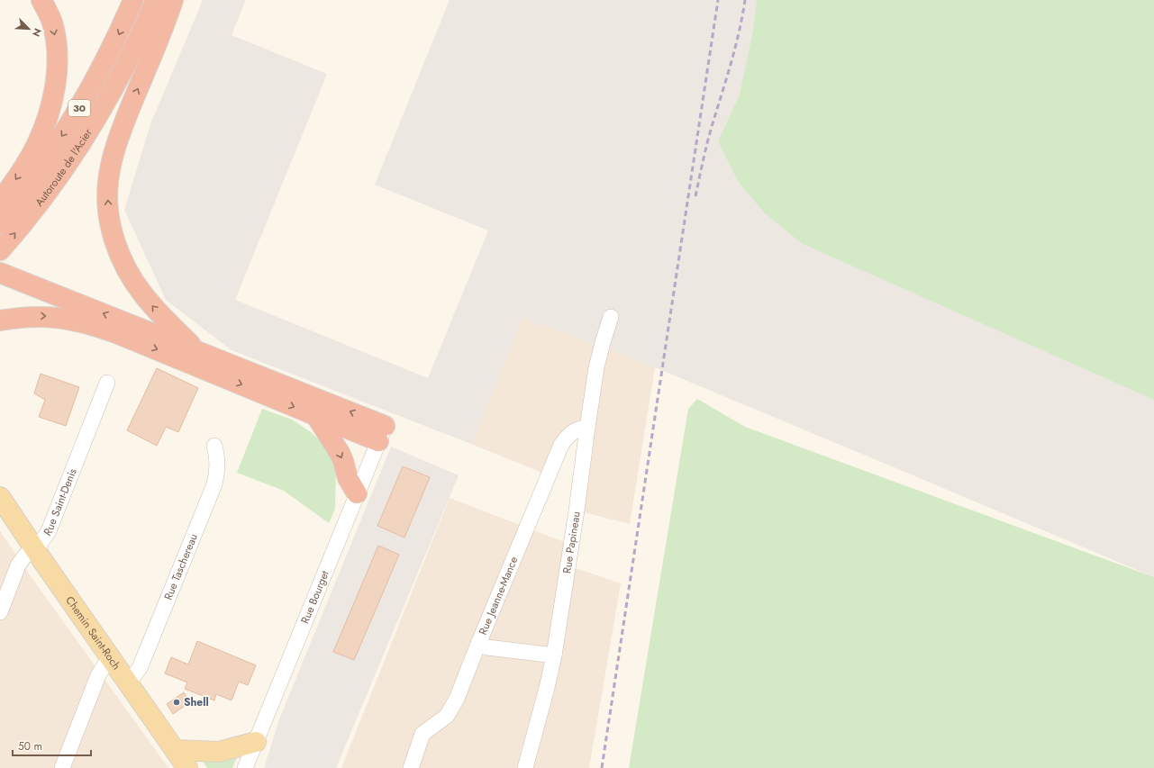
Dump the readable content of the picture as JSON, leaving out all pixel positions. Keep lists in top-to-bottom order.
{
  "streets": {
    "highway": ["30", "Autoroute de l'Acier"],
    "main road": ["Chemin Saint-Roch"],
    "street": [
      "Rue Saint-Denis",
      "Rue Papineau",
      "Rue Taschereau",
      "Rue Jeanne-Mance",
      "Rue Bourget"
    ]
  },
  "crossings": [
    ["Rue Saint-Denis", "Chemin Saint-Roch"],
    ["Rue Papineau", "Rue Jeanne-Mance"],
    ["Rue Taschereau", "Chemin Saint-Roch"]
  ],
  "places": ["Shell"],
  "scale_bar": "50 m",
  "north": "bottom right"
}
